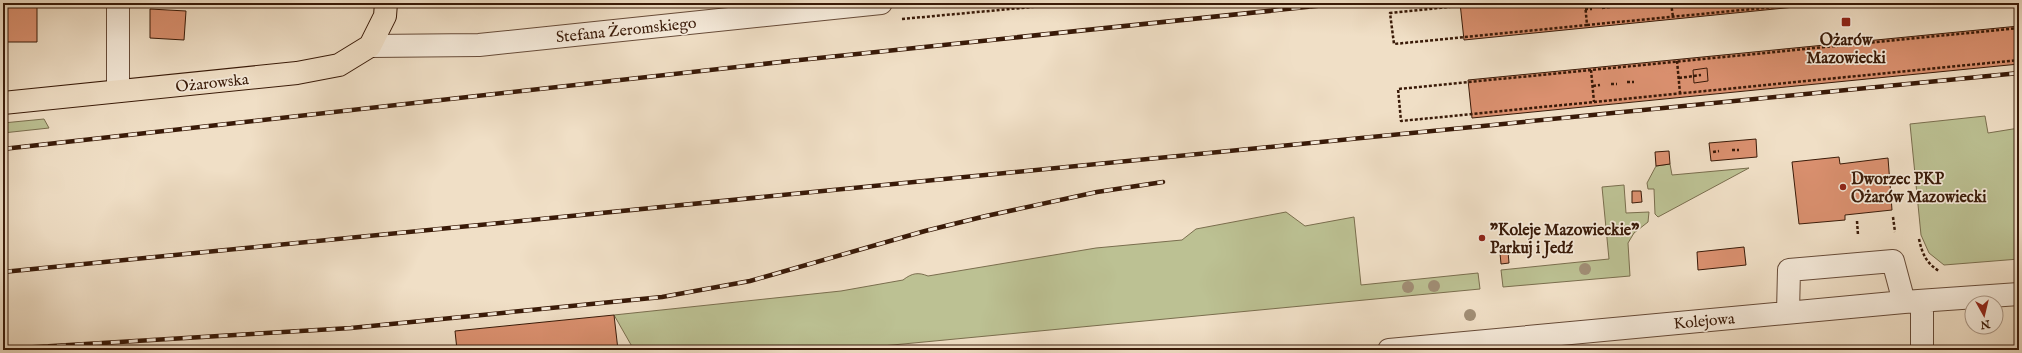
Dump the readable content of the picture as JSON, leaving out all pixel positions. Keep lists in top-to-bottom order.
{
  "streets": {
    "main road": ["Ożarowska"],
    "street": ["Stefana Żeromskiego", "Kolejowa"]
  },
  "crossings": [
    ["Stefana Żeromskiego", "Ożarowska"]
  ],
  "places": {
    "transit": ["Ożarów Mazowiecki"],
    "other": ["Dworzec PKP Ożarów Mazowiecki", "\"Koleje Mazowieckie\" Parkuj i Jedź"]
  },
  "north": "bottom"
}
